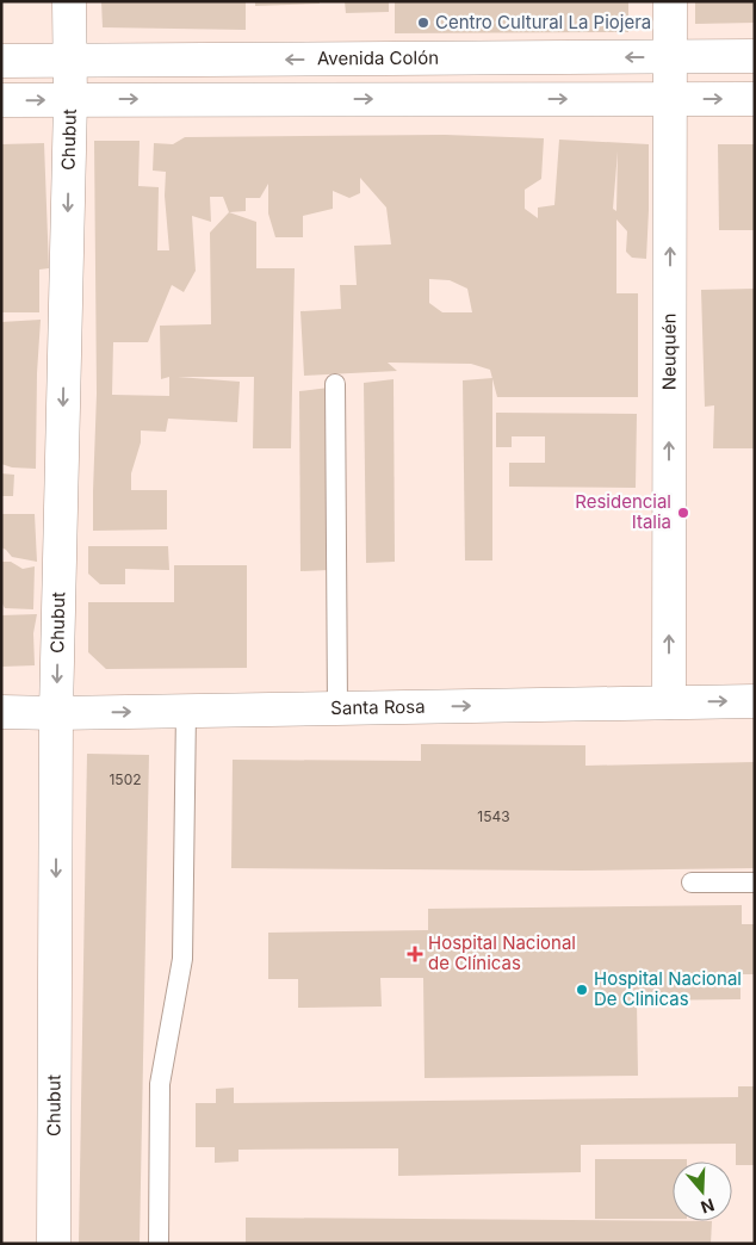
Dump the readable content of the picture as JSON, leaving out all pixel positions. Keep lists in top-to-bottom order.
{
  "streets": {
    "street": [
      "Avenida Colón",
      "Chubut",
      "Neuquén",
      "Santa Rosa"
    ]
  },
  "crossings": [
    ["Avenida Colón", "Chubut"],
    ["Avenida Colón", "Neuquén"],
    ["Chubut", "Santa Rosa"],
    ["Neuquén", "Santa Rosa"]
  ],
  "one_way": ["Chubut", "Neuquén", "Santa Rosa"],
  "places": {
    "other": ["Centro Cultural La Piojera", "Residencial Italia", "Hospital Nacional De Clinicas"],
    "health": ["Hospital Nacional de Clínicas"]
  },
  "house_numbers": ["1502", "1543"],
  "north": "bottom"
}
